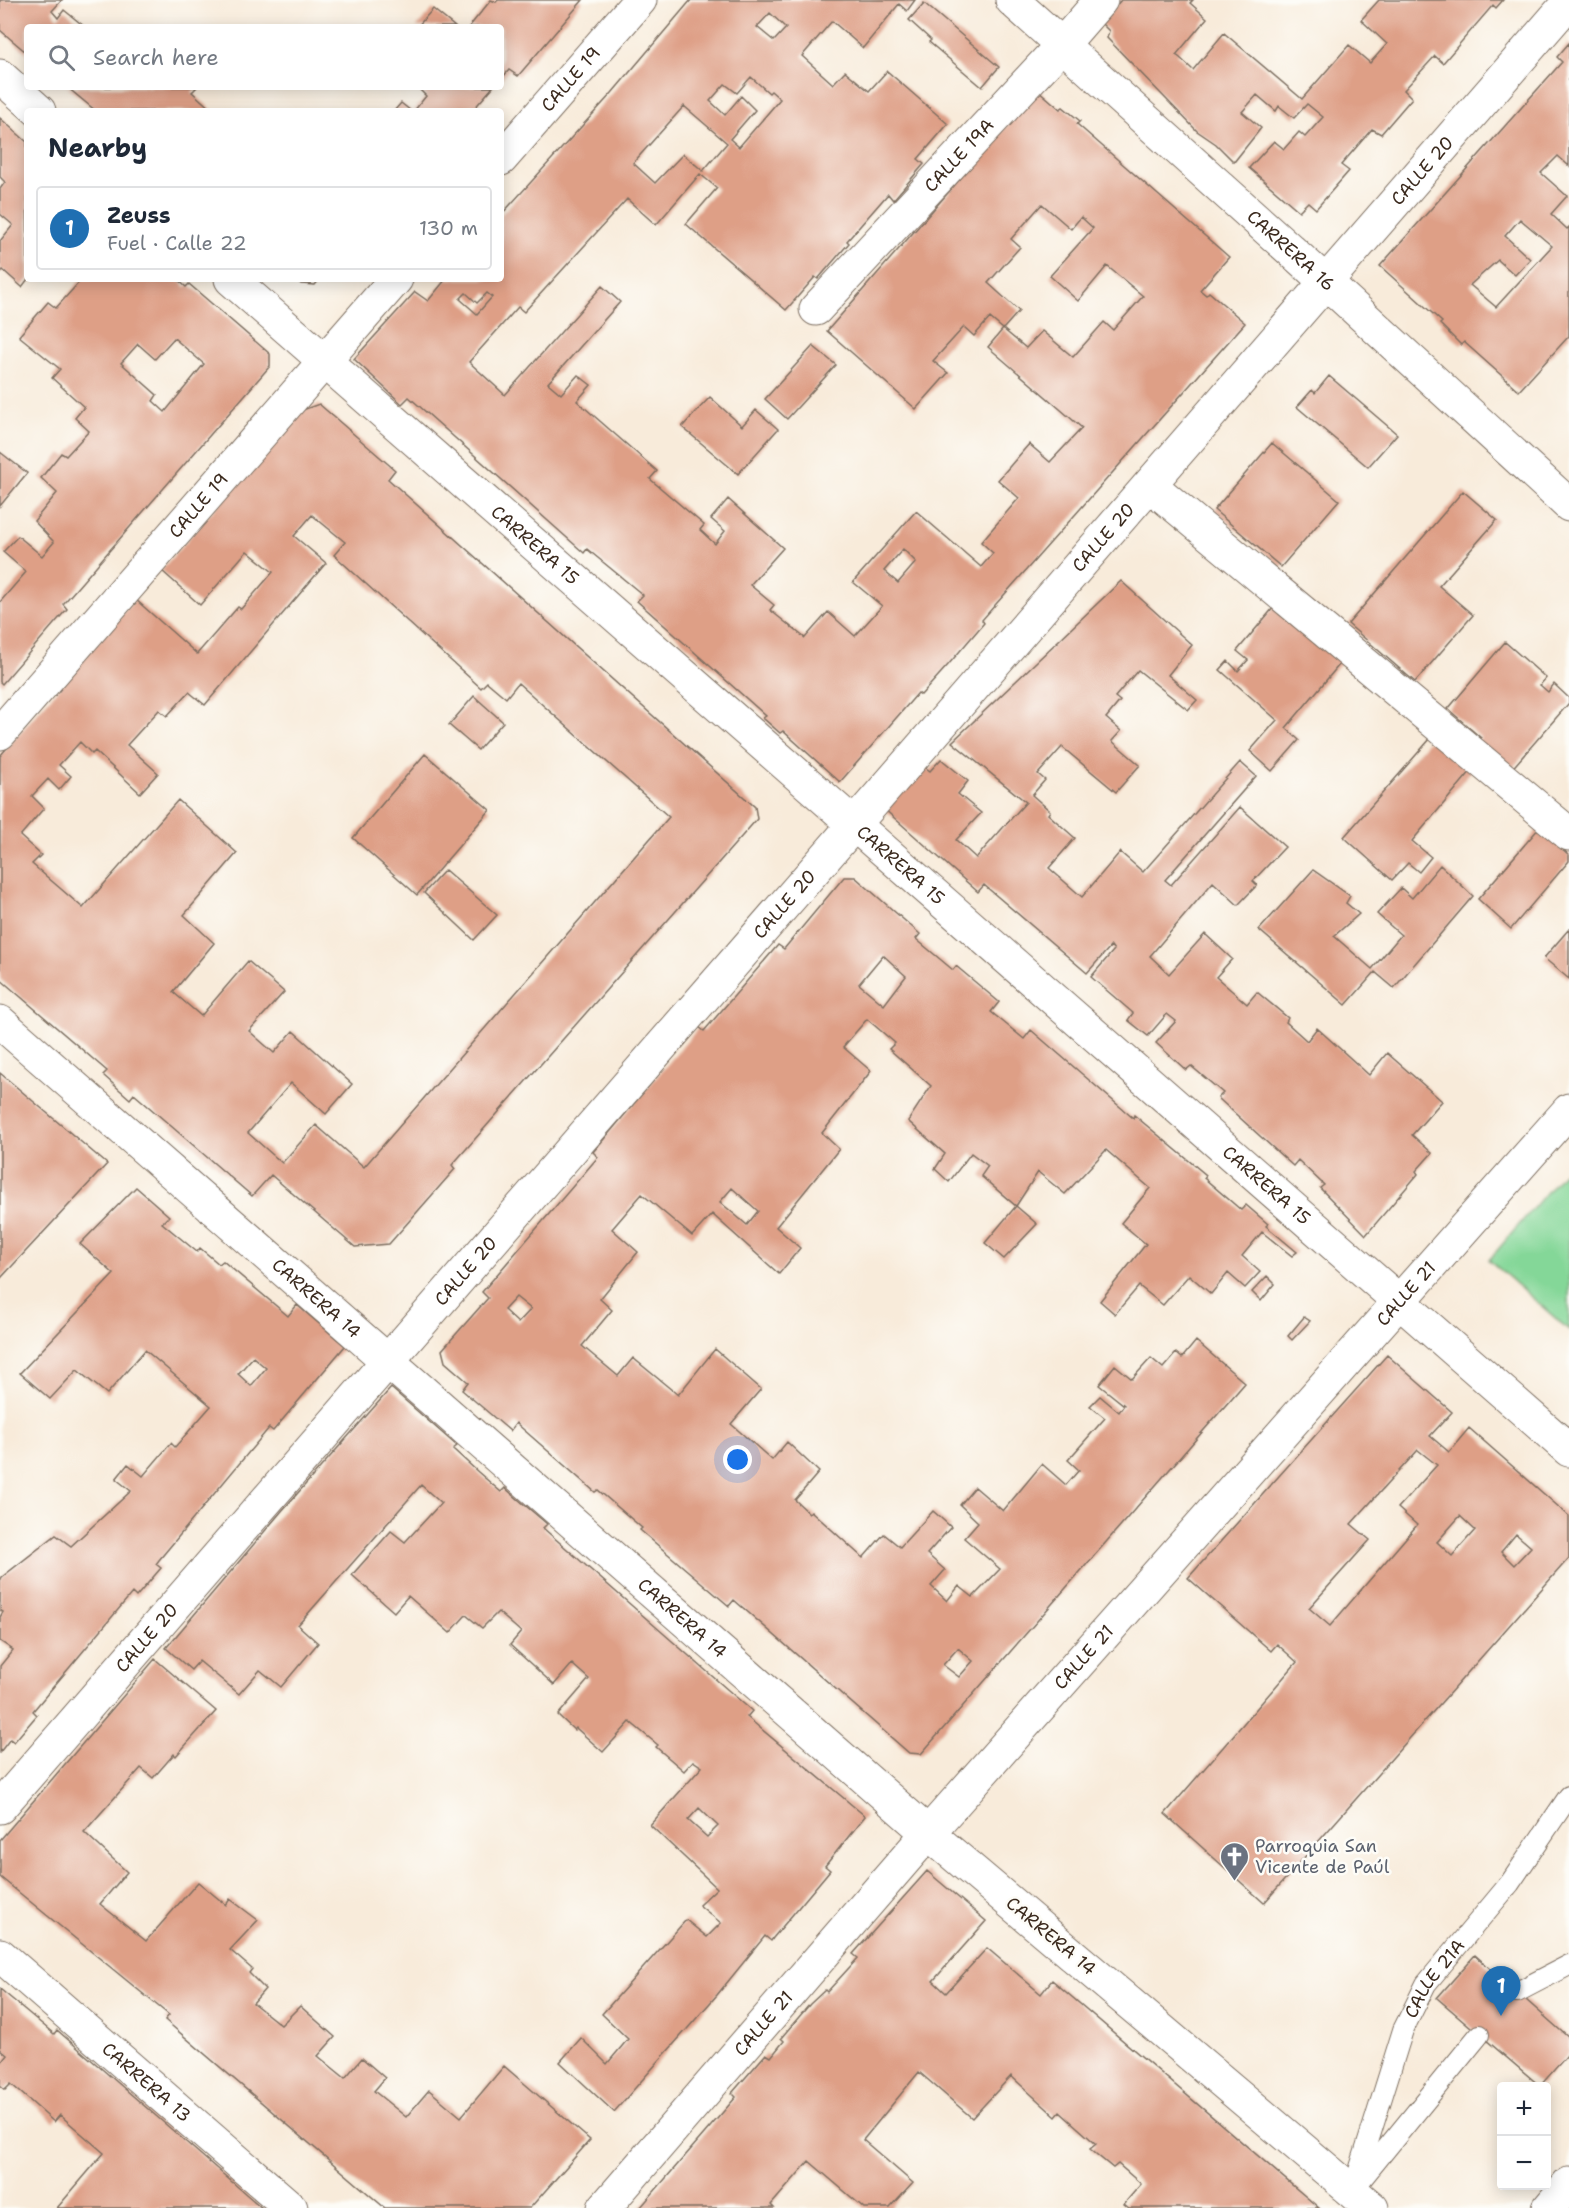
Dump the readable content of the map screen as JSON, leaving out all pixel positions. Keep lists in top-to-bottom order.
{
  "streets": {
    "main road": [
      "CALLE 19",
      "CALLE 19A",
      "CALLE 20",
      "CARRERA 16",
      "CARRERA 15",
      "CALLE 21",
      "CARRERA 14",
      "CARRERA 13"
    ],
    "lane": ["CALLE 21A"]
  },
  "crossings": [
    ["CALLE 19", "CARRERA 15"],
    ["CALLE 19A", "CARRERA 16"],
    ["CALLE 20", "CARRERA 16"],
    ["CALLE 20", "CARRERA 15"],
    ["CALLE 20", "CARRERA 14"],
    ["CARRERA 15", "CALLE 21"],
    ["CALLE 21", "CARRERA 14"],
    ["CARRERA 14", "CALLE 21A"]
  ],
  "places": {
    "church": ["Parroquia San Vicente de Paúl"]
  },
  "page": {
    "search": "Search here",
    "heading": "Nearby",
    "list": [
      {
        "mark": "1",
        "name": "Zeuss",
        "note": "Fuel · Calle 22",
        "value": "130 m"
      }
    ],
    "pins": "1",
    "map_buttons": ["+", "−"]
  }
}
